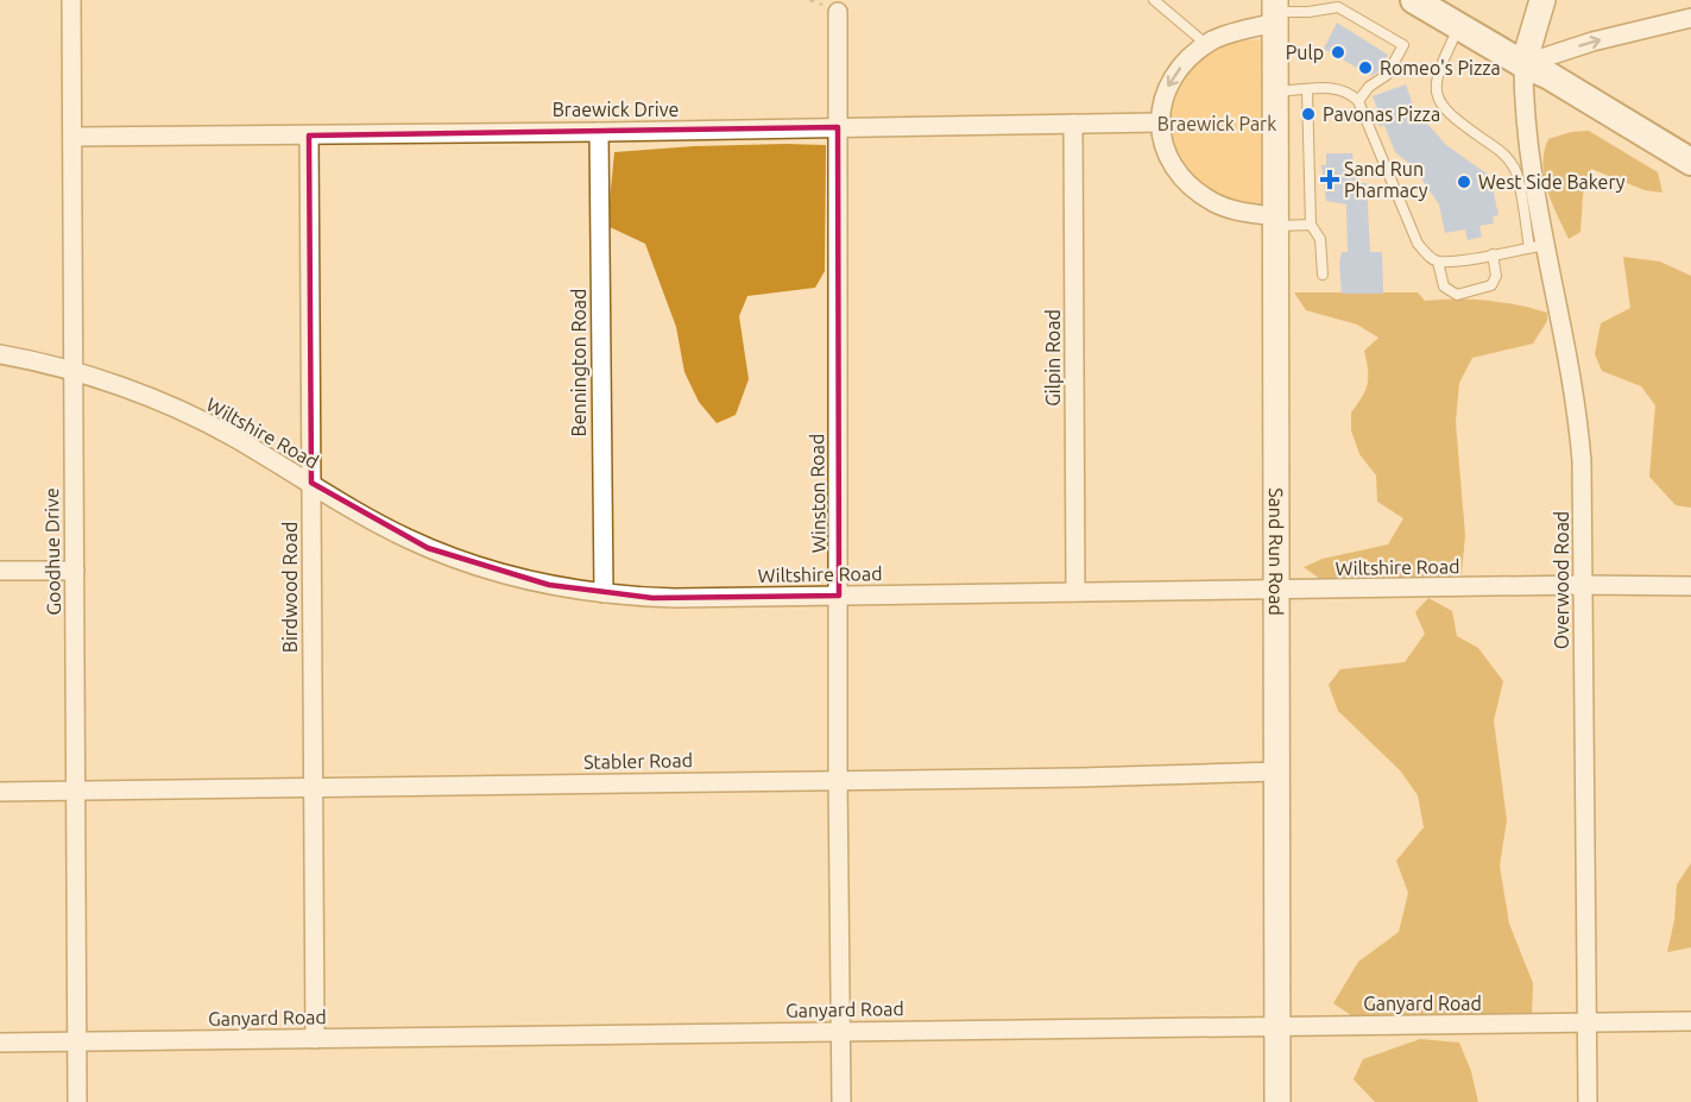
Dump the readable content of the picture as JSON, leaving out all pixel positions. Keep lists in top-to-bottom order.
{
  "streets": {
    "street": [
      "Braewick Drive",
      "Gilpin Road",
      "Bennington Road",
      "Wiltshire Road",
      "Winston Road",
      "Sand Run Road",
      "Goodhue Drive",
      "Overwood Road",
      "Birdwood Road",
      "Stabler Road",
      "Ganyard Road"
    ]
  },
  "crossings": [
    ["Braewick Drive", "Gilpin Road"],
    ["Braewick Drive", "Bennington Road"],
    ["Braewick Drive", "Winston Road"],
    ["Braewick Drive", "Goodhue Drive"],
    ["Braewick Drive", "Birdwood Road"],
    ["Gilpin Road", "Wiltshire Road"],
    ["Bennington Road", "Wiltshire Road"],
    ["Wiltshire Road", "Winston Road"],
    ["Wiltshire Road", "Sand Run Road"],
    ["Wiltshire Road", "Goodhue Drive"],
    ["Wiltshire Road", "Overwood Road"],
    ["Wiltshire Road", "Birdwood Road"],
    ["Winston Road", "Stabler Road"],
    ["Winston Road", "Ganyard Road"],
    ["Sand Run Road", "Stabler Road"],
    ["Sand Run Road", "Ganyard Road"],
    ["Goodhue Drive", "Stabler Road"],
    ["Goodhue Drive", "Ganyard Road"],
    ["Overwood Road", "Ganyard Road"],
    ["Birdwood Road", "Stabler Road"],
    ["Birdwood Road", "Ganyard Road"]
  ],
  "parks": ["Braewick Park"],
  "places": {
    "other": [
      "Pulp",
      "Romeo's Pizza",
      "Pavonas Pizza",
      "West Side Bakery"
    ],
    "health": ["Sand Run Pharmacy"]
  }
}
